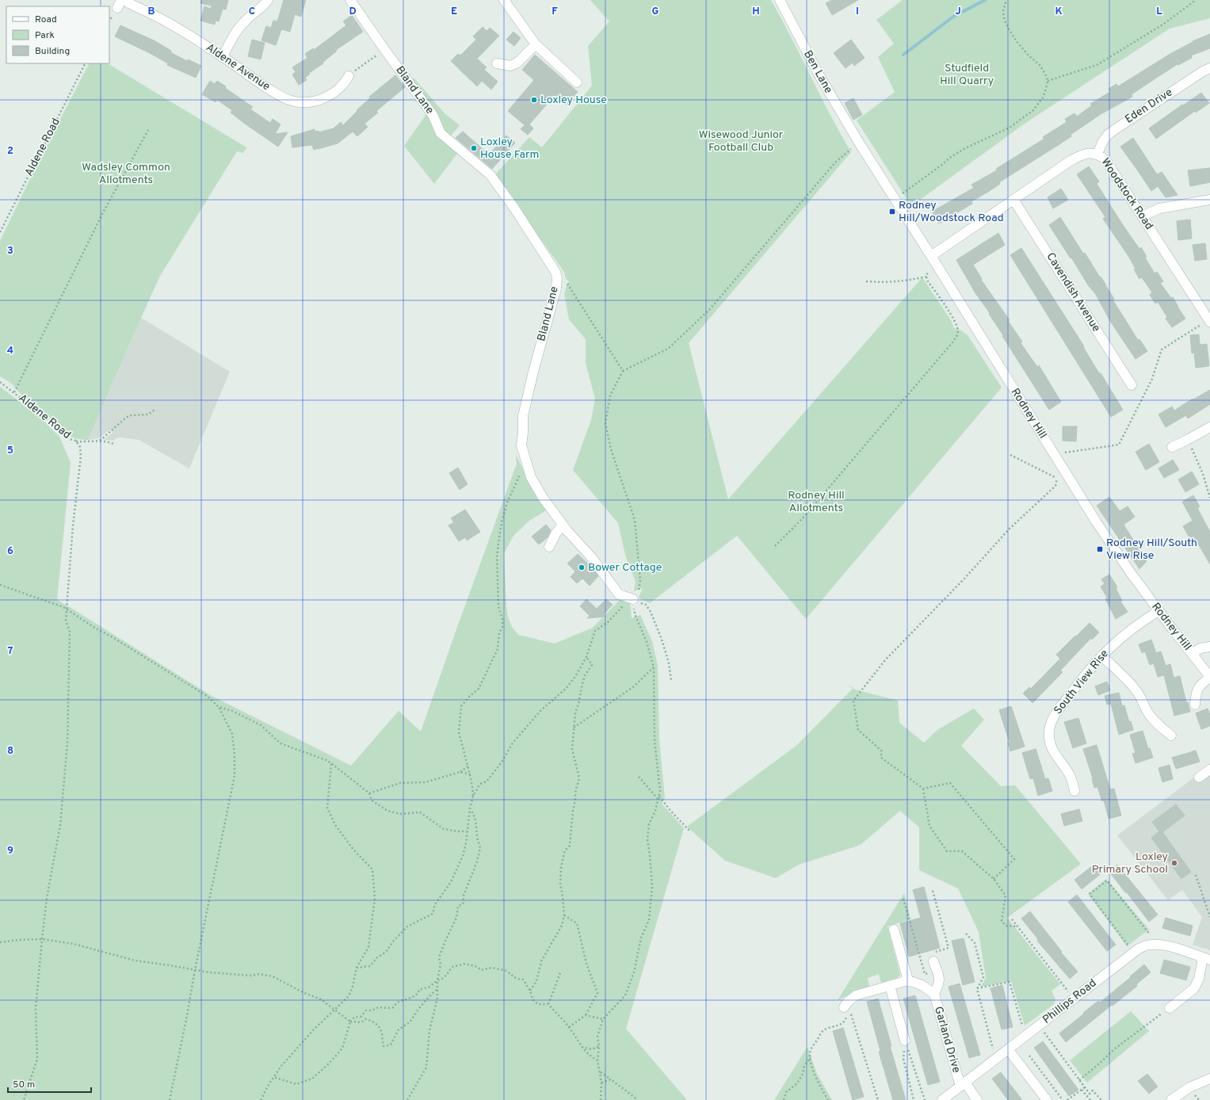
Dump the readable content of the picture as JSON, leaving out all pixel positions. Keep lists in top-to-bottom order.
{
  "streets": {
    "street": [
      "Aldene Avenue",
      "Ben Lane",
      "Bland Lane",
      "Eden Drive",
      "Woodstock Road",
      "Cavendish Avenue",
      "Rodney Hill",
      "South View Rise",
      "Phillips Road",
      "Garland Drive"
    ],
    "path": ["Aldene Road"]
  },
  "crossings": [
    ["Ben Lane", "Rodney Hill"],
    ["Eden Drive", "Woodstock Road"],
    ["Woodstock Road", "Cavendish Avenue"],
    ["Woodstock Road", "Rodney Hill"],
    ["Rodney Hill", "South View Rise"],
    ["Phillips Road", "Garland Drive"]
  ],
  "parks": [
    "Studfield Hill Quarry",
    "Wisewood Junior Football Club",
    "Wadsley Common Allotments",
    "Rodney Hill Allotments"
  ],
  "places": {
    "other": [
      "Loxley House",
      "Loxley House Farm",
      "Bower Cottage",
      "Loxley Primary School"
    ],
    "transit": ["Rodney Hill/Woodstock Road", "Rodney Hill/South View Rise"]
  },
  "legend": ["Road", "Park", "Building"],
  "scale_bar": "50 m",
  "grid": {
    "columns": [
      "B",
      "C",
      "D",
      "E",
      "F",
      "G",
      "H",
      "I",
      "J",
      "K",
      "L"
    ],
    "rows": [
      "2",
      "3",
      "4",
      "5",
      "6",
      "7",
      "8",
      "9"
    ]
  }
}
